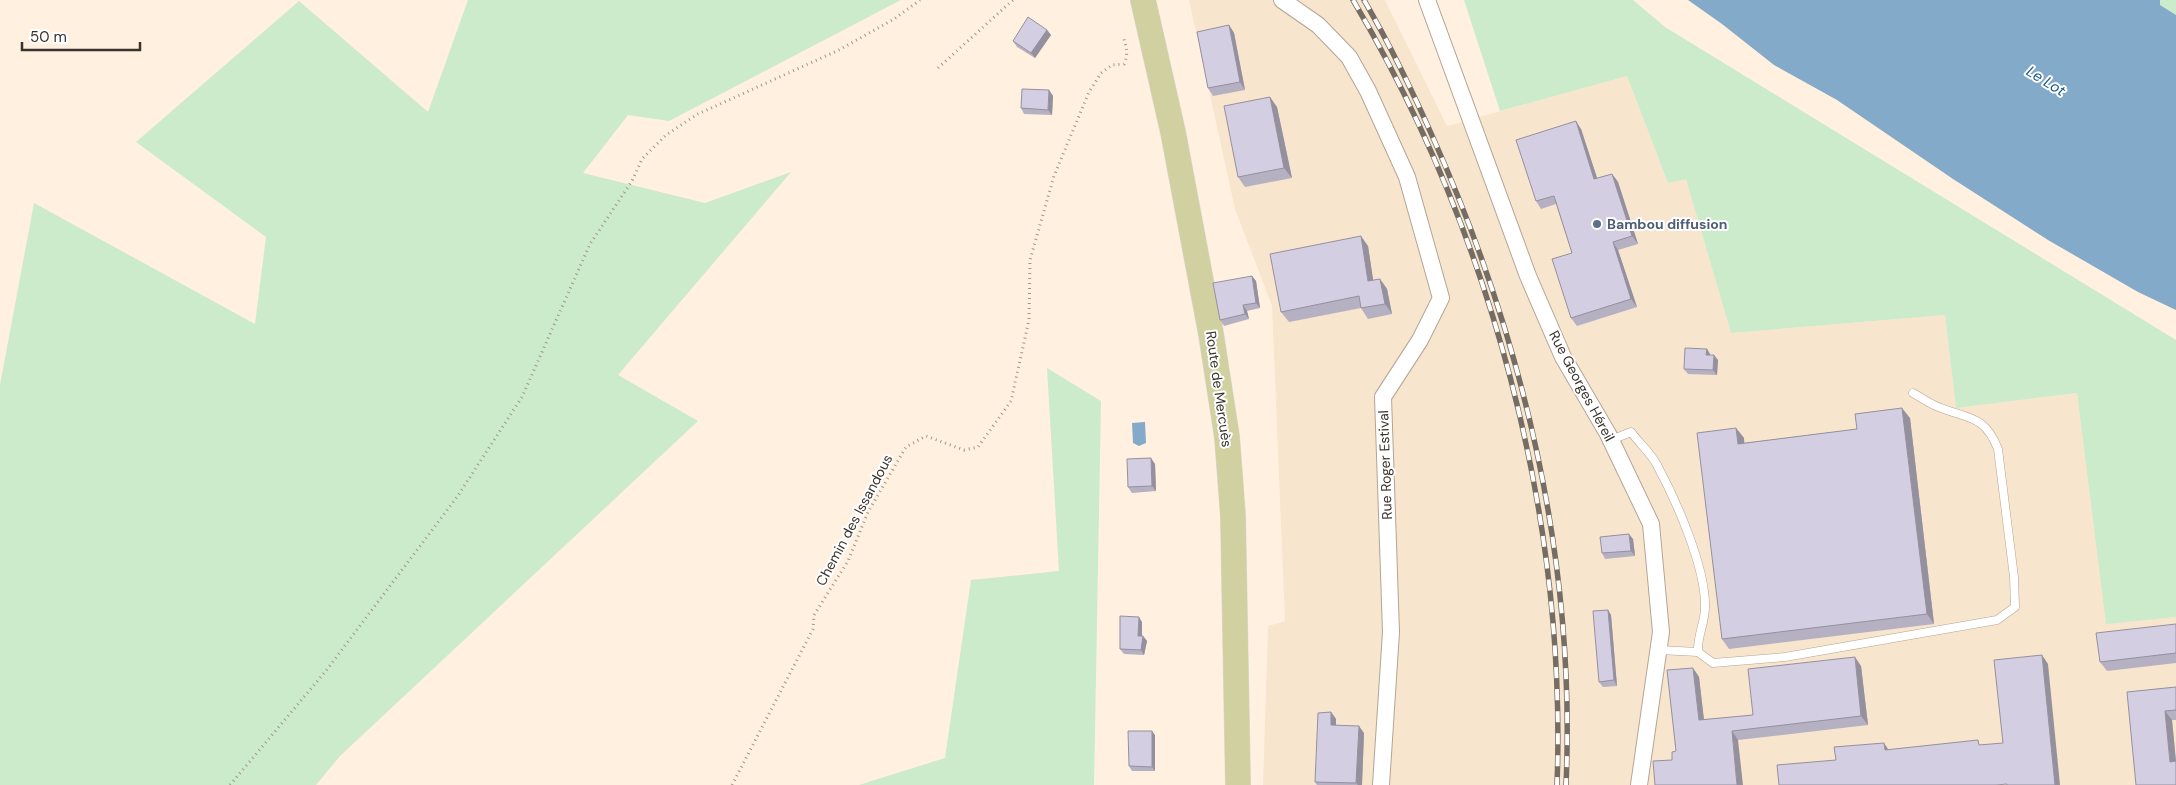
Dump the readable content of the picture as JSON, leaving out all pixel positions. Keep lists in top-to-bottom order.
{
  "streets": {
    "main road": ["Route de Mercuès"],
    "street": ["Rue Georges Héreil", "Rue Roger Estival"],
    "path": ["Chemin des Issandous"]
  },
  "water": ["Le Lot"],
  "places": ["Bambou diffusion"],
  "scale_bar": "50 m"
}
